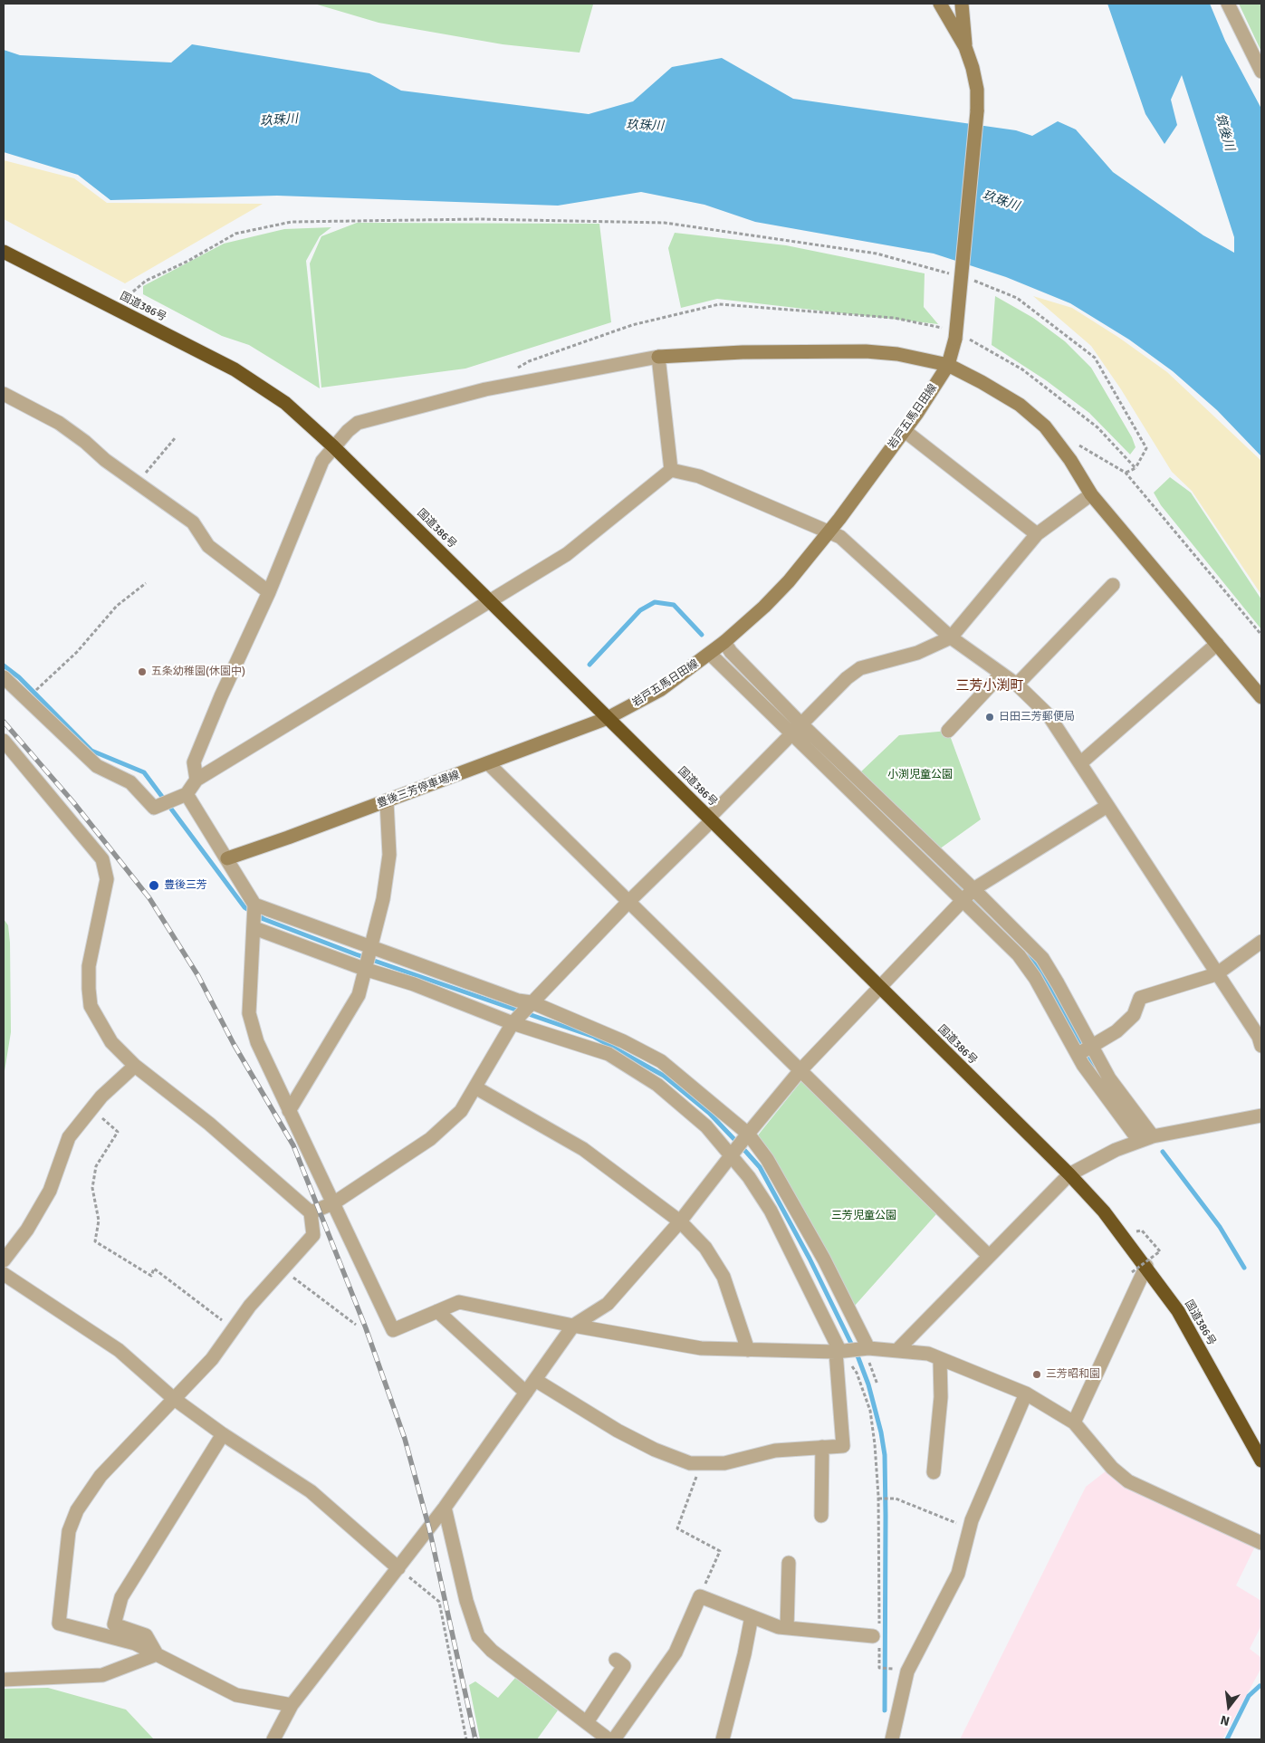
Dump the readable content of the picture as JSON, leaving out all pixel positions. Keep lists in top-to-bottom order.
{
  "streets": {
    "highway": ["国道386号"],
    "main road": ["岩戸五馬日田線", "豊後三芳停車場線"]
  },
  "crossings": [
    ["国道386号", "岩戸五馬日田線"],
    ["国道386号", "豊後三芳停車場線"],
    ["岩戸五馬日田線", "豊後三芳停車場線"]
  ],
  "districts": ["三芳小渕町"],
  "water": ["玖珠川", "筑後川"],
  "parks": ["小渕児童公園", "三芳児童公園"],
  "places": [
    "五条幼稚園(休園中)",
    "日田三芳郵便局",
    "豊後三芳",
    "三芳昭和園"
  ],
  "north": "bottom"
}
